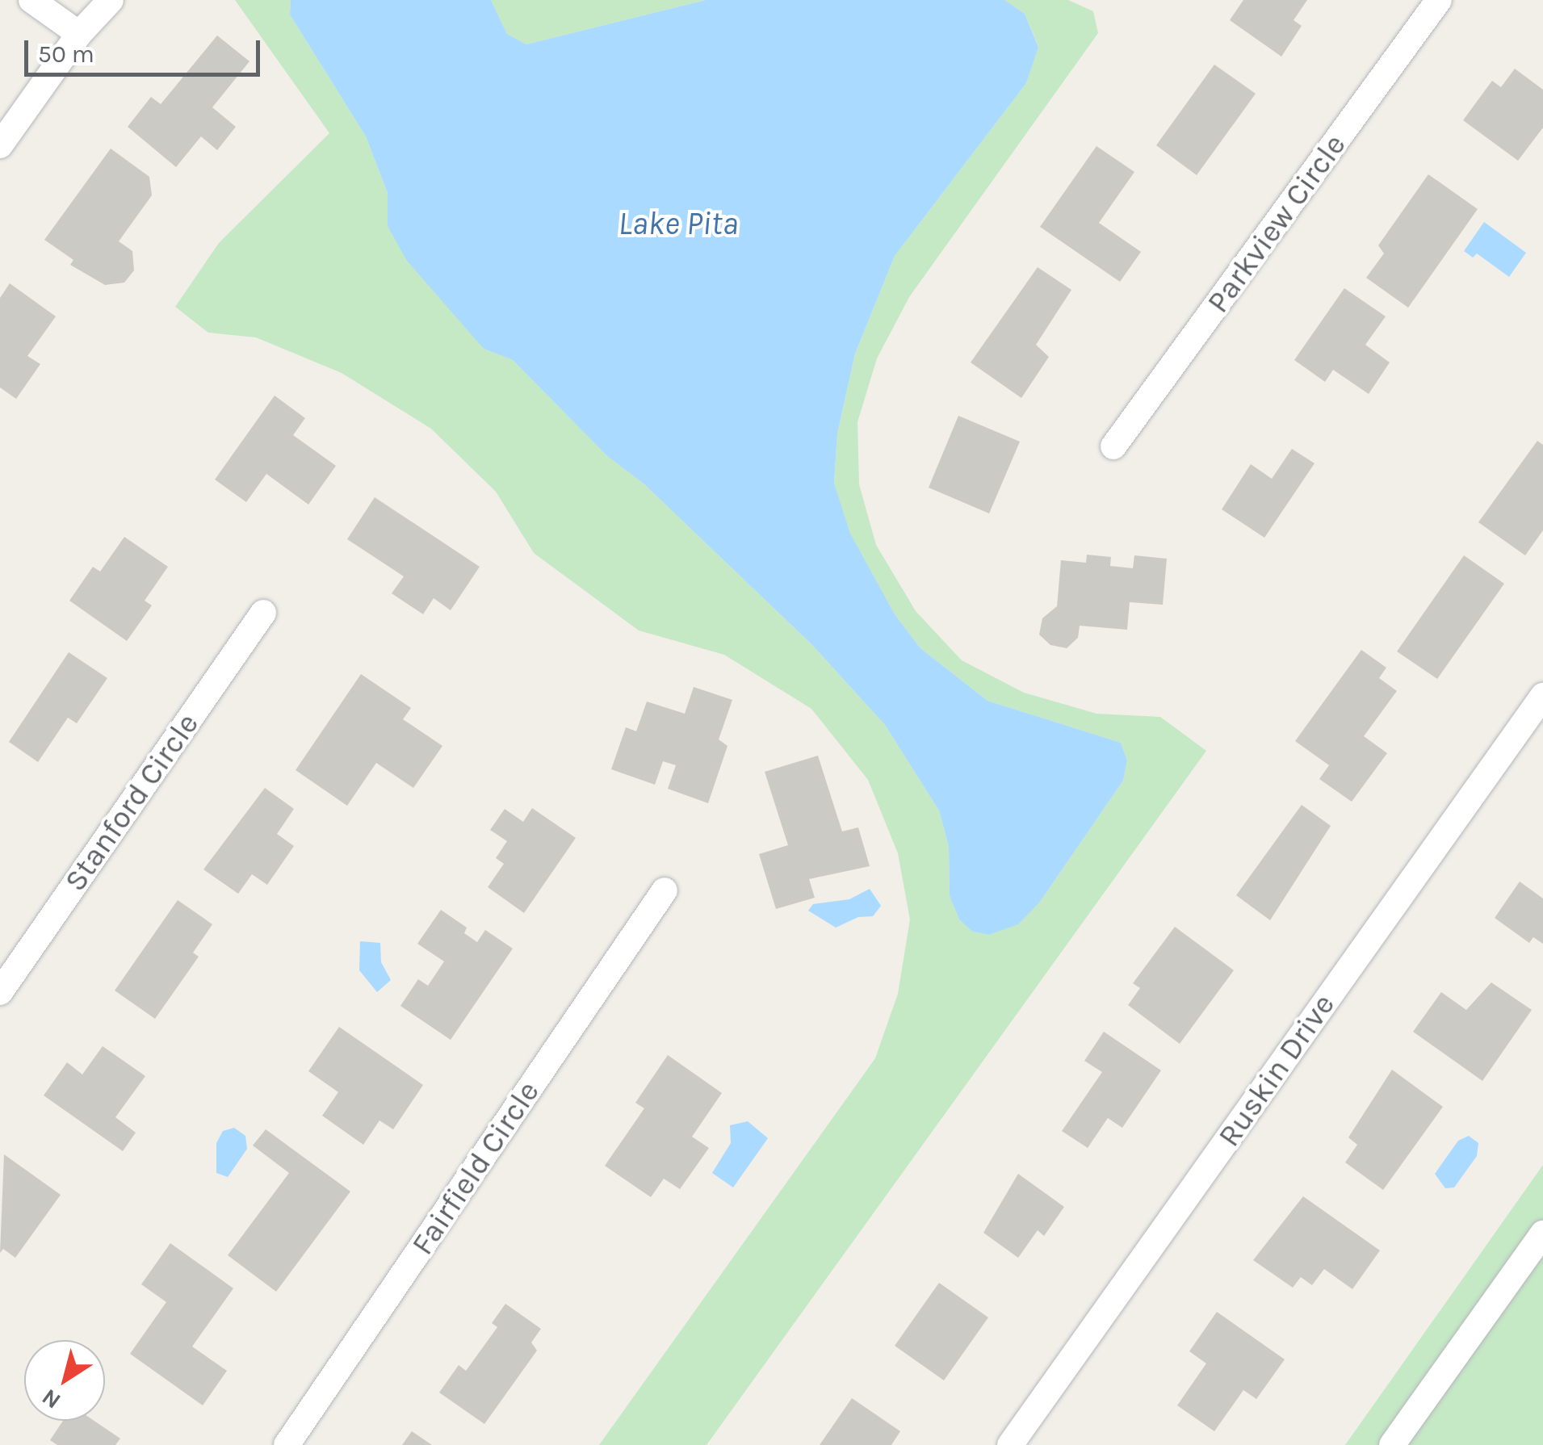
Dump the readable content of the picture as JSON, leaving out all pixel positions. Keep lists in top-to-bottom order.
{
  "streets": {
    "street": [
      "Parkview Circle",
      "Stanford Circle",
      "Ruskin Drive",
      "Fairfield Circle"
    ]
  },
  "water": ["Lake Pita"],
  "scale_bar": "50 m",
  "north": "bottom left"
}
